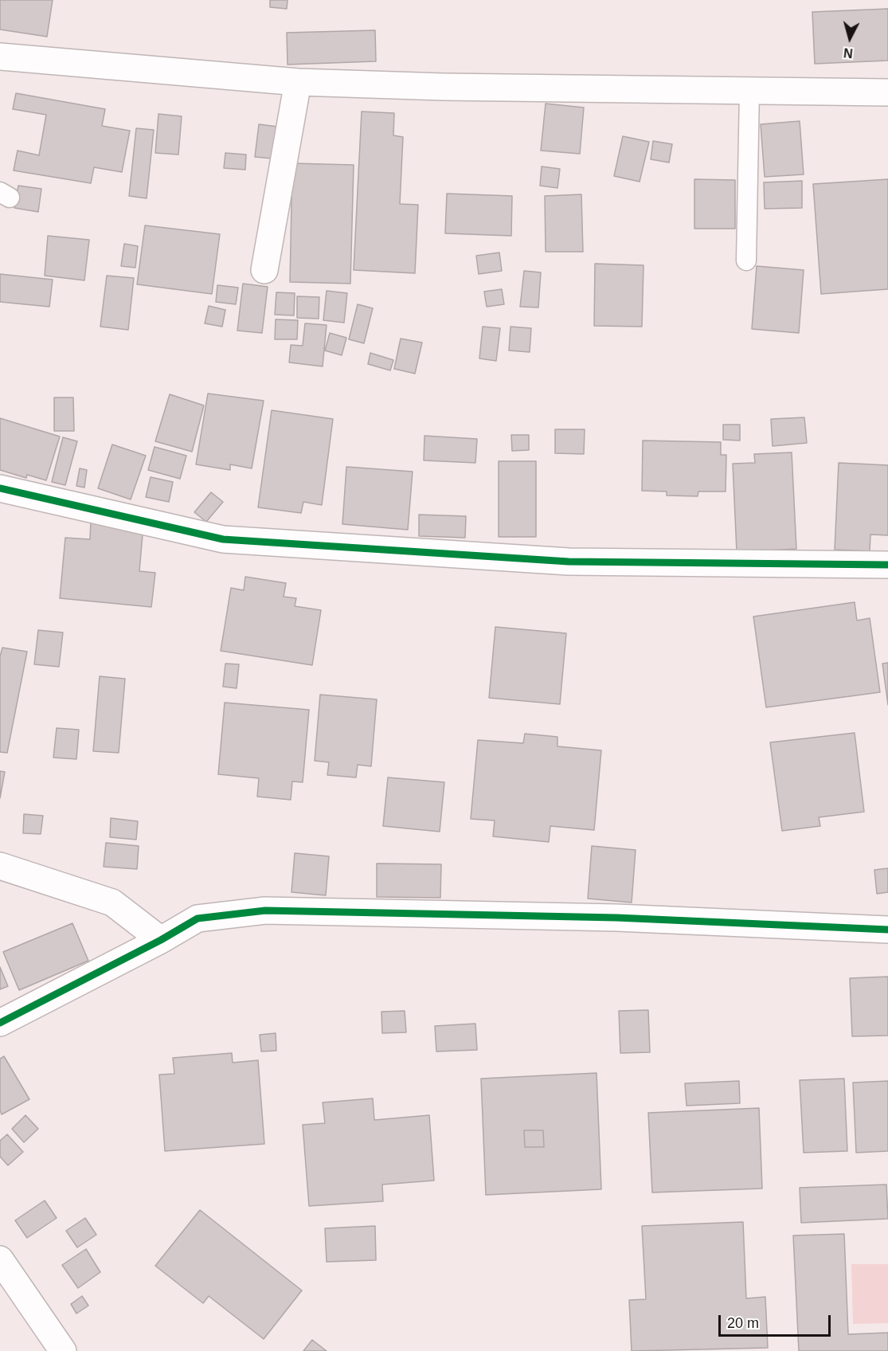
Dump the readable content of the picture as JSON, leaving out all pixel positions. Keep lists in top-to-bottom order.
{
  "scale_bar": "20 m",
  "north": "bottom"
}
